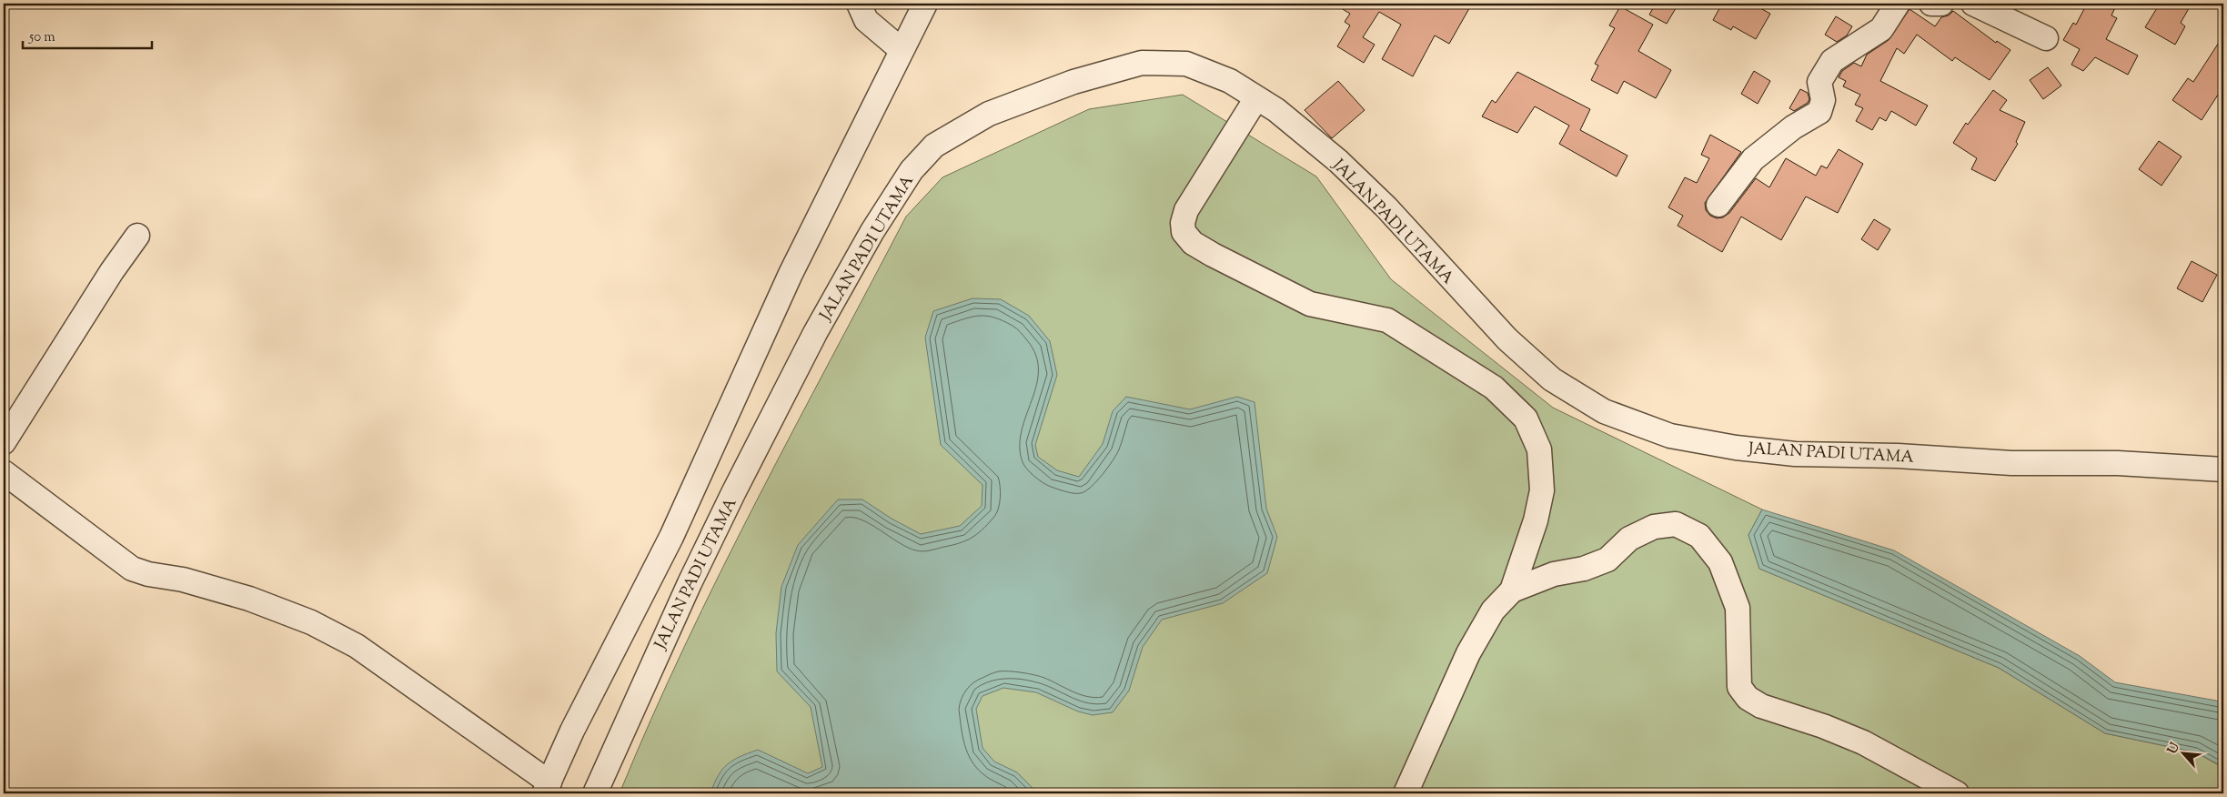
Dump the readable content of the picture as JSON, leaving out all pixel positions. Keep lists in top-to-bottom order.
{
  "streets": {
    "street": ["JALAN PADI UTAMA"]
  },
  "scale_bar": "50 m",
  "north": "top left"
}
